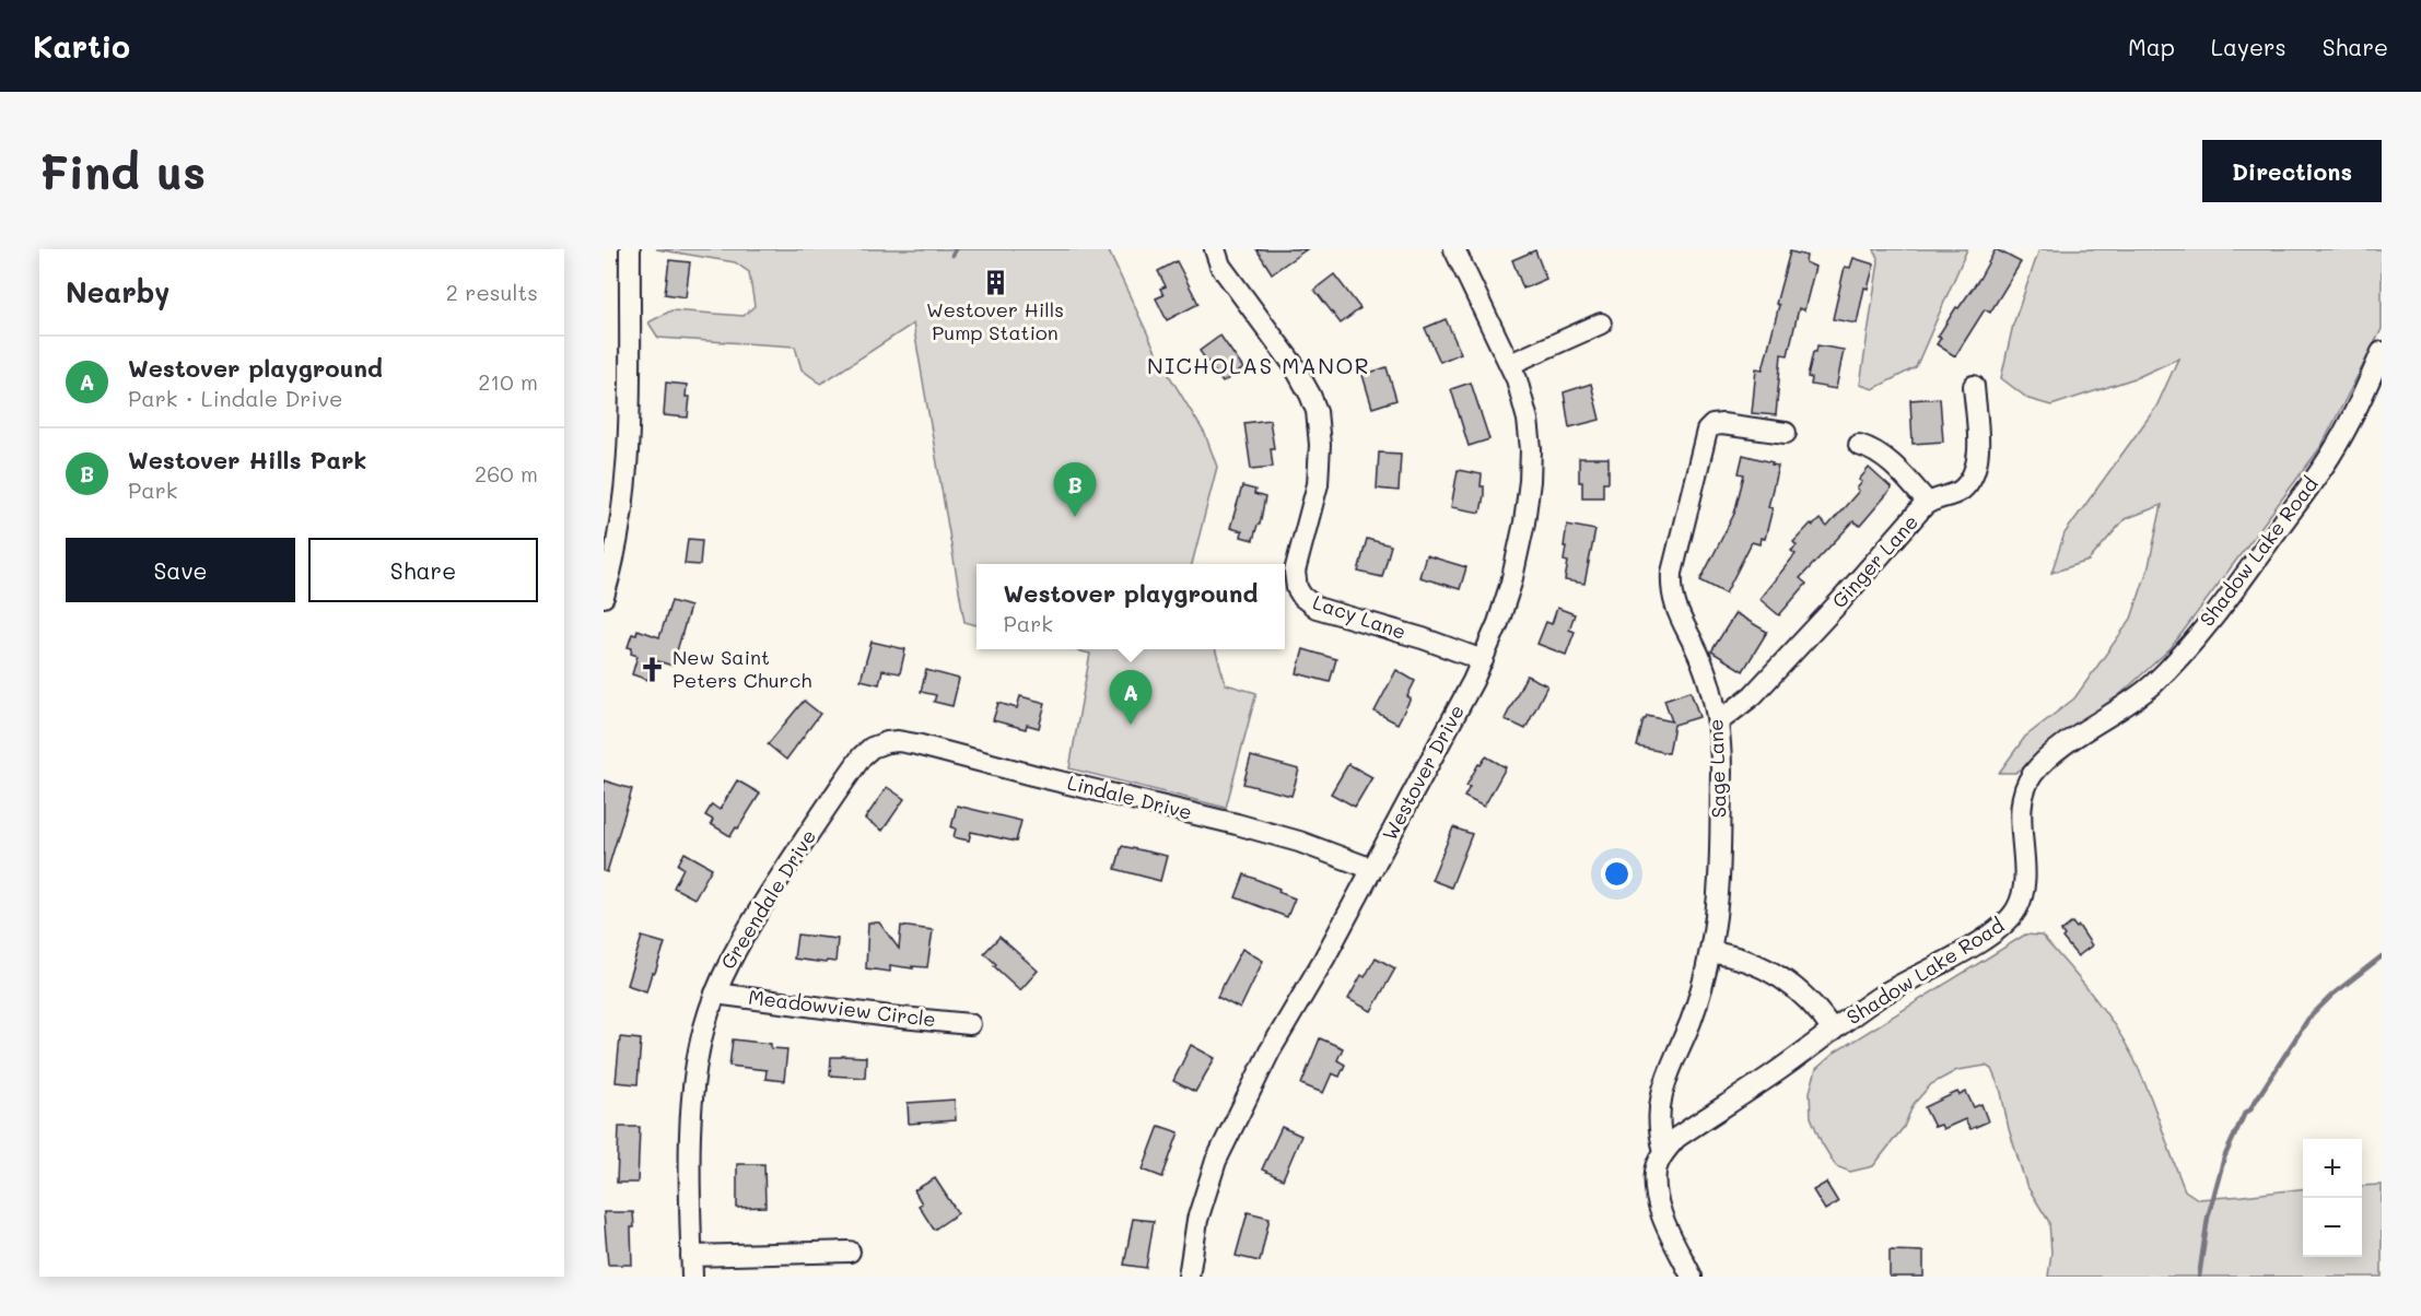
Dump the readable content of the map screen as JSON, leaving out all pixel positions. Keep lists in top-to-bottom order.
{
  "streets": {
    "street": [
      "Shadow Lake Road",
      "Ginger Lane",
      "Lacy Lane",
      "Sage Lane",
      "Westover Drive",
      "Lindale Drive",
      "Greendale Drive",
      "Meadowview Circle"
    ]
  },
  "crossings": [
    ["Shadow Lake Road", "Sage Lane"],
    ["Ginger Lane", "Sage Lane"],
    ["Lacy Lane", "Westover Drive"],
    ["Westover Drive", "Lindale Drive"],
    ["Lindale Drive", "Greendale Drive"],
    ["Greendale Drive", "Meadowview Circle"]
  ],
  "districts": ["NICHOLAS MANOR"],
  "places": {
    "building": ["Westover Hills Pump Station"],
    "church": ["New Saint Peters Church"]
  },
  "page": {
    "header": "Kartio",
    "nav": ["Map", "Layers", "Share"],
    "buttons": [
      "Directions",
      ["Save", "Share"]
    ],
    "title": "Find us",
    "heading": ["Nearby", "2 results"],
    "list": [
      {
        "mark": "A",
        "name": "Westover playground",
        "note": "Park · Lindale Drive",
        "value": "210 m"
      },
      {
        "mark": "B",
        "name": "Westover Hills Park",
        "note": "Park",
        "value": "260 m"
      }
    ],
    "pins": ["B", "A"],
    "popup": ["Westover playground", "Park"],
    "map_buttons": ["+", "−"]
  }
}
